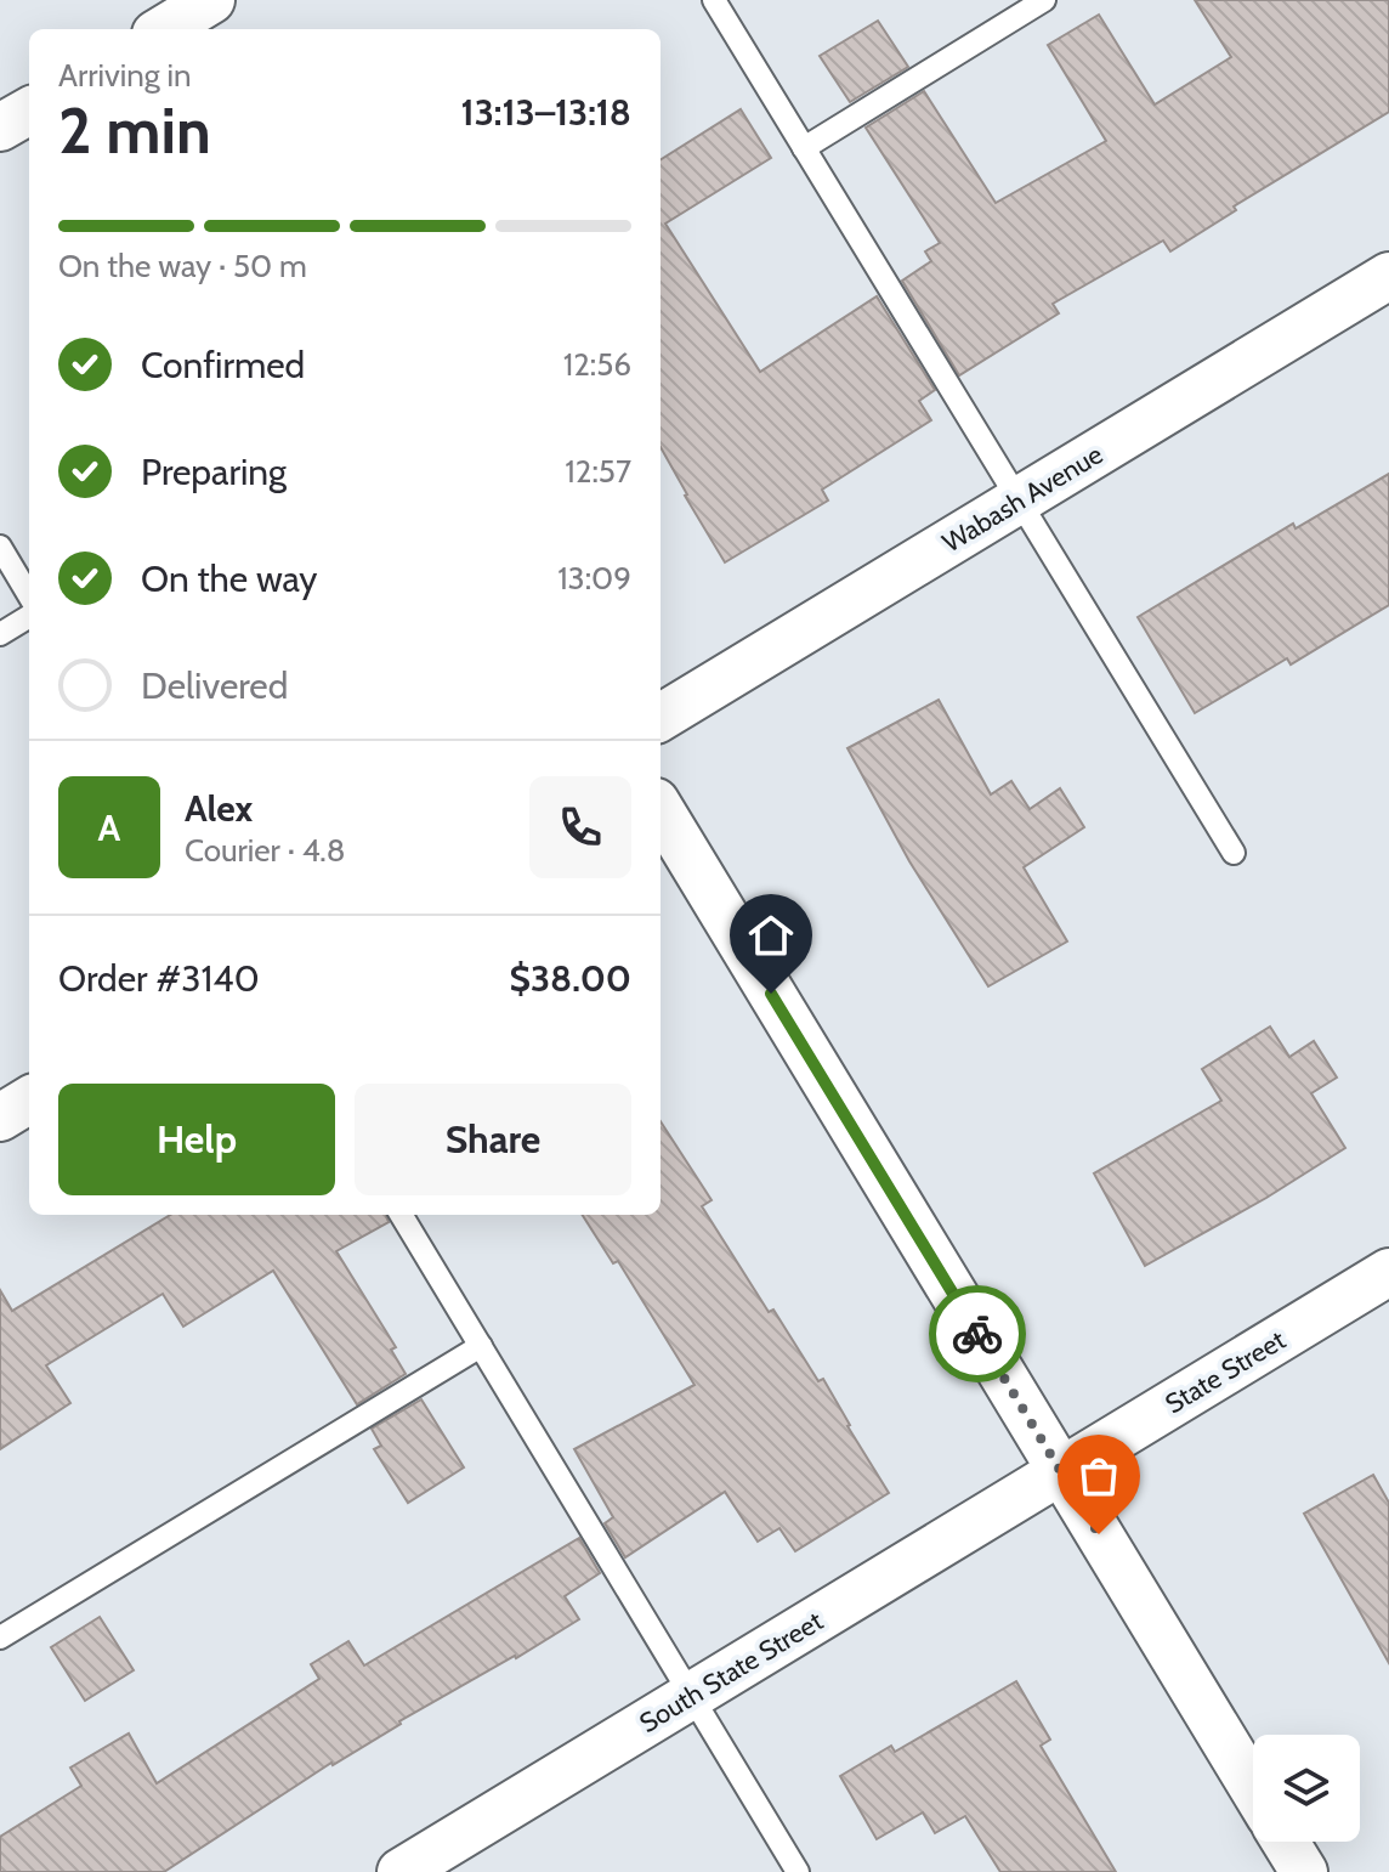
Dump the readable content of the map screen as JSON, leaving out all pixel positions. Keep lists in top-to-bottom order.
{
  "streets": {
    "street": ["Wabash Avenue", "State Street", "South State Street"]
  },
  "crossings": [
    ["State Street", "South State Street"]
  ],
  "page": {
    "heading": ["2 min", "Arriving in", "13:13–13:18"],
    "panel": [
      "Alex",
      "Courier · 4.8",
      "Order #3140",
      "$38.00"
    ],
    "bar": "On the way · 50 m",
    "list": [
      ["Confirmed", "12:56"],
      ["Preparing", "12:57"],
      ["On the way", "13:09"],
      "Delivered"
    ],
    "round": "A",
    "buttons": ["Help", "Share"]
  }
}
